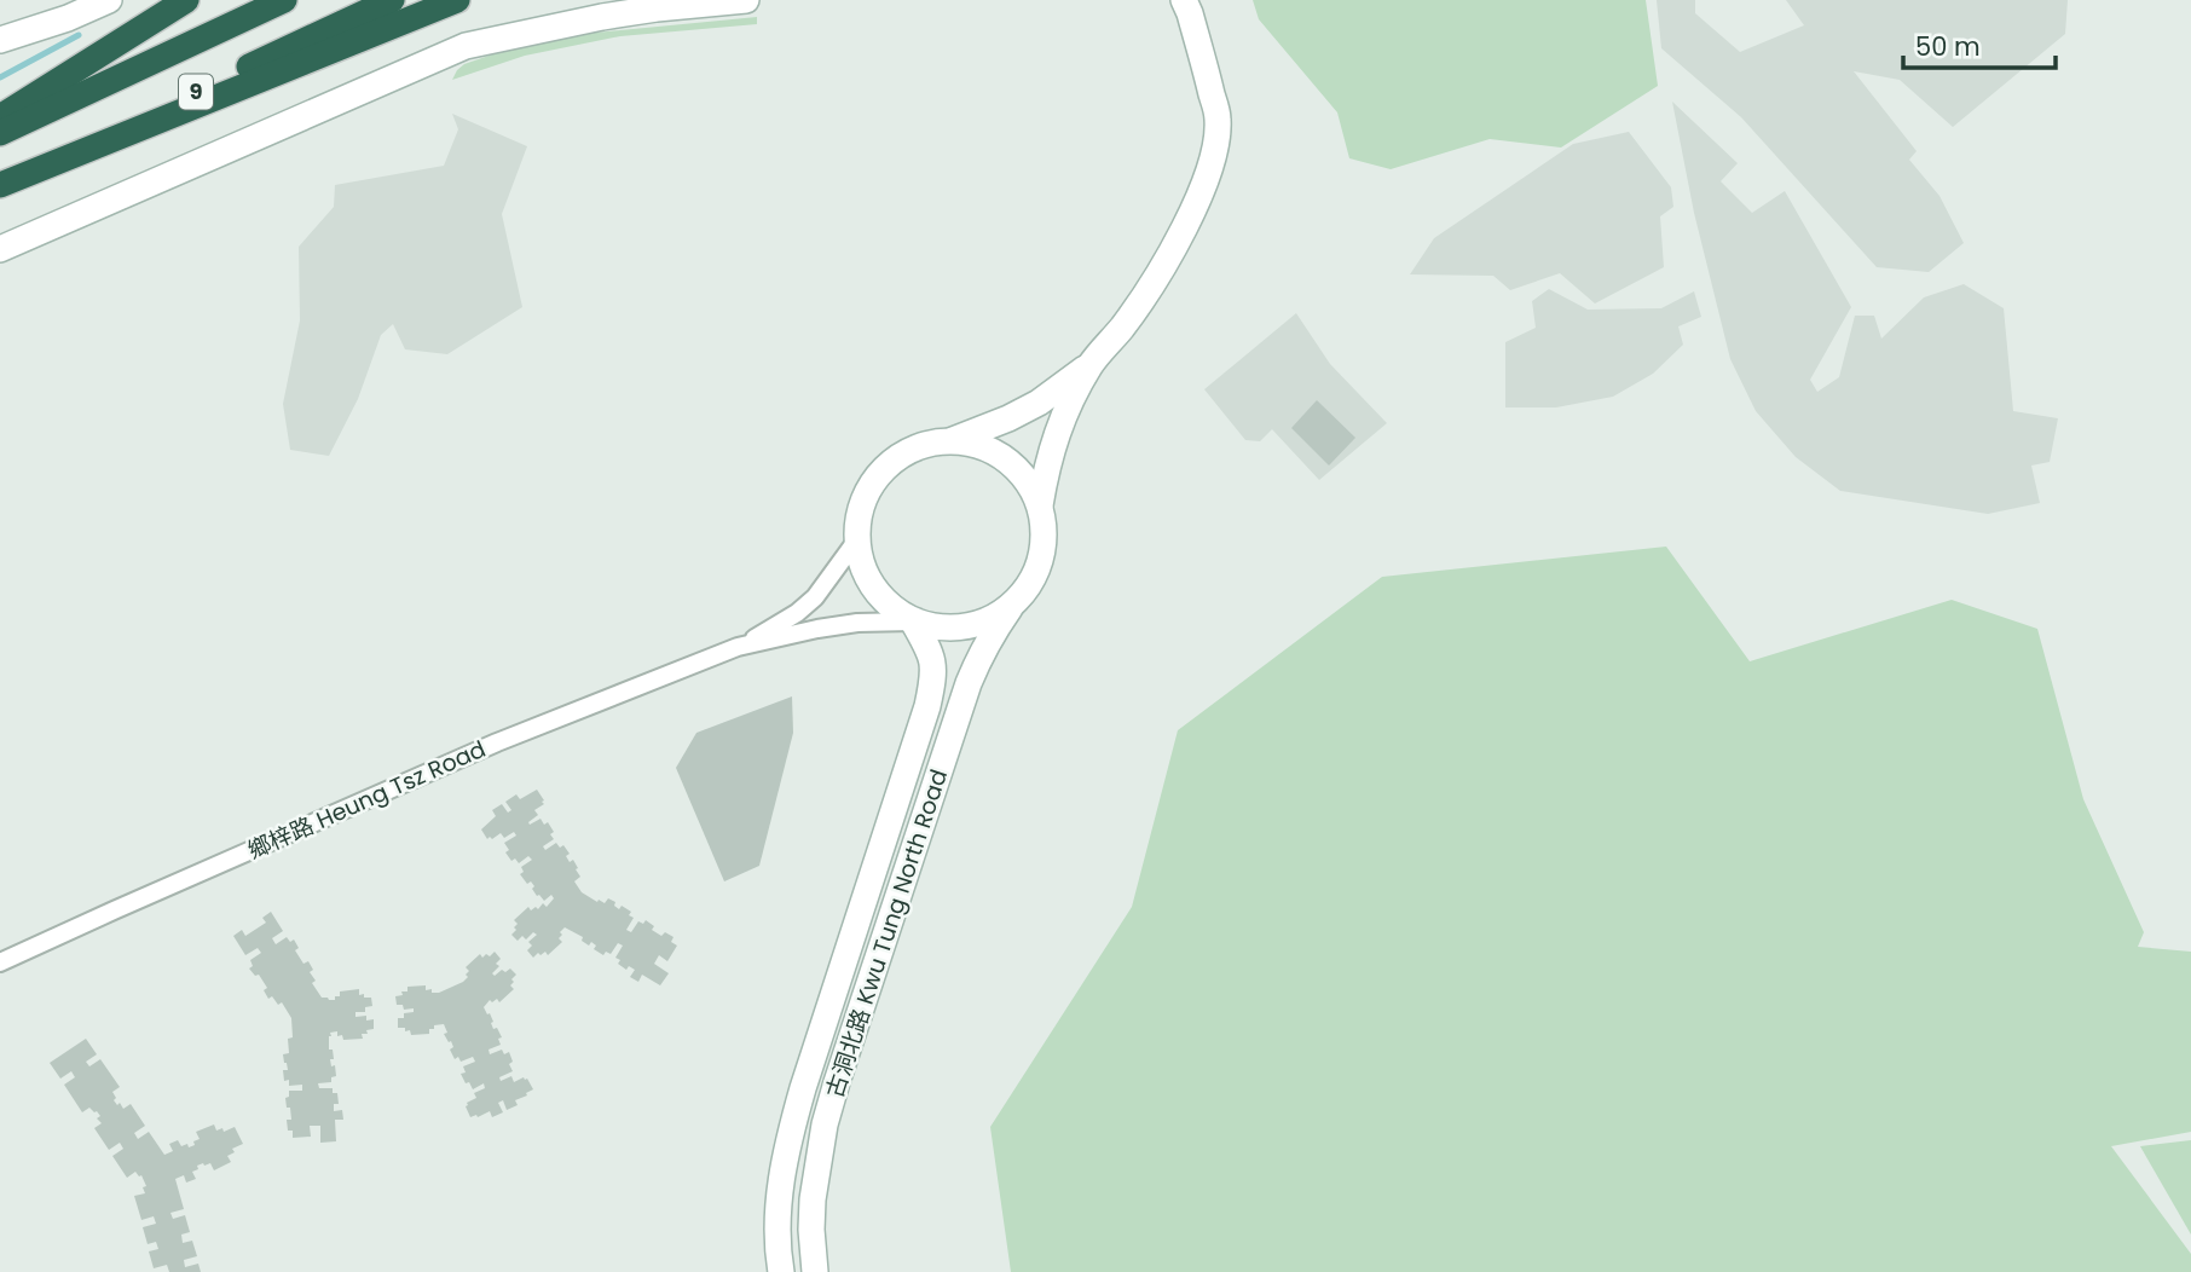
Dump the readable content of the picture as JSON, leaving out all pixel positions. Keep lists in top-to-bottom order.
{
  "streets": {
    "highway": ["9"],
    "main road": ["古洞北路 Kwu Tung North Road"],
    "street": ["鄉梓路 Heung Tsz Road"]
  },
  "crossings": [
    ["鄉梓路 Heung Tsz Road", "古洞北路 Kwu Tung North Road"]
  ],
  "scale_bar": "50 m"
}
